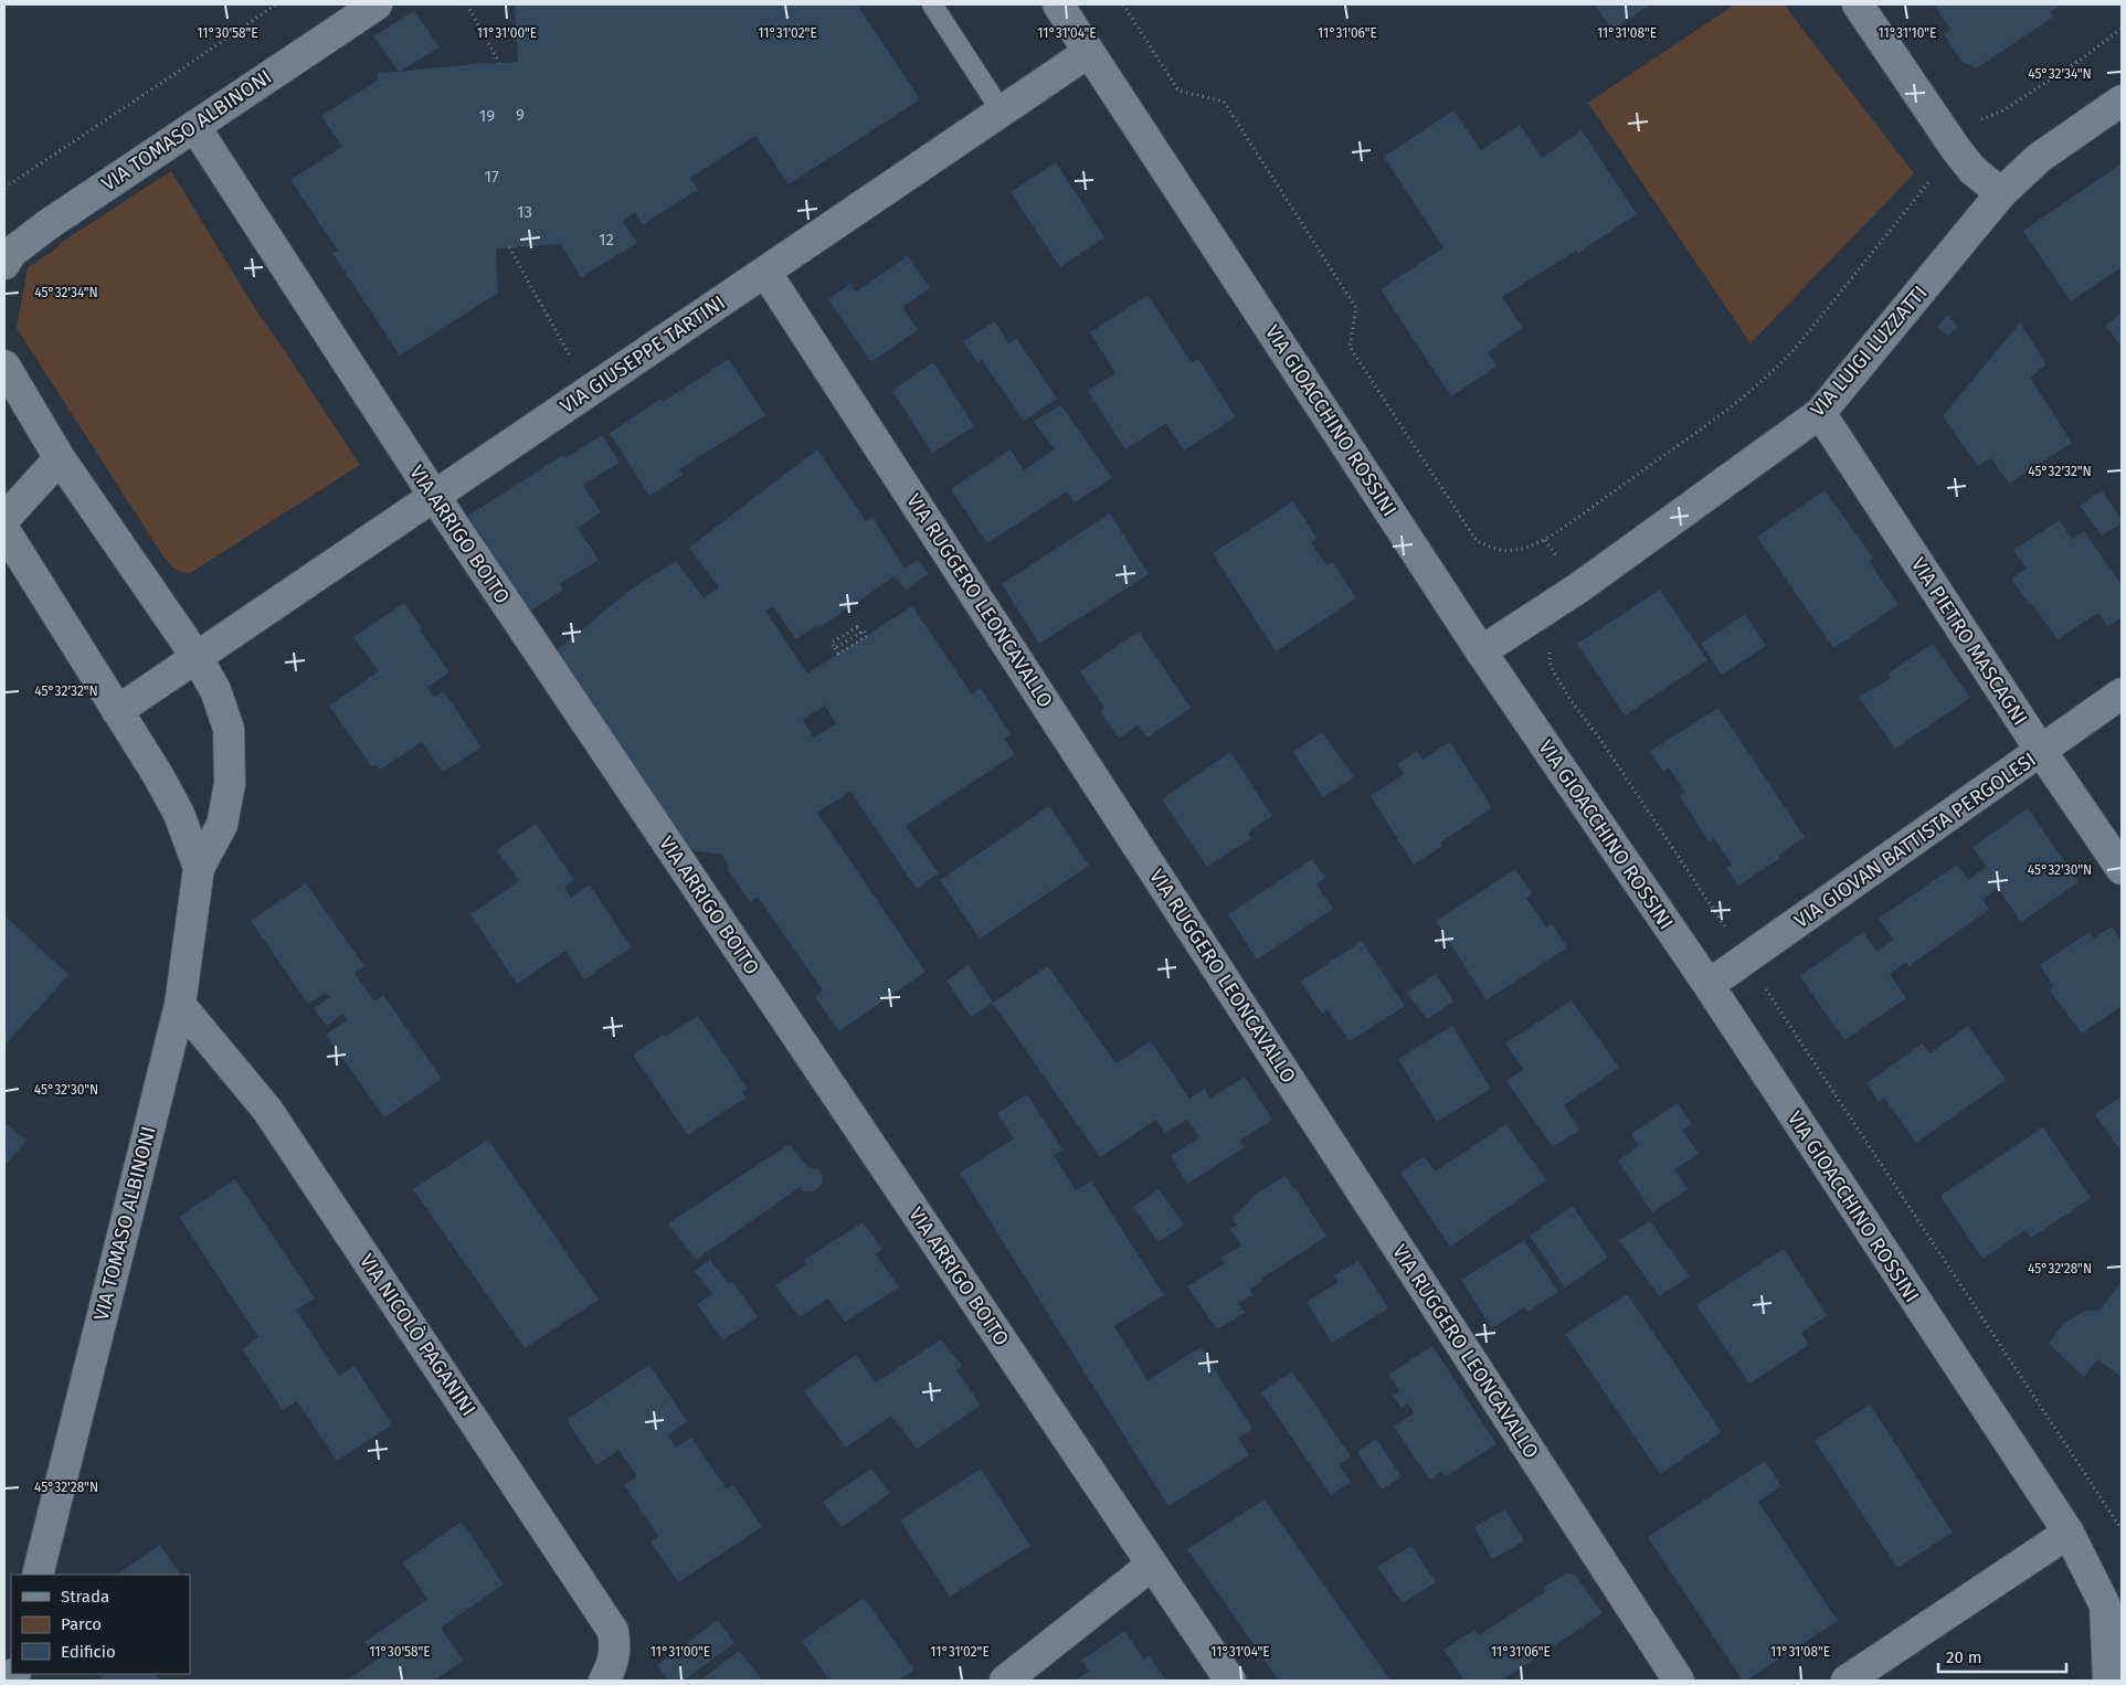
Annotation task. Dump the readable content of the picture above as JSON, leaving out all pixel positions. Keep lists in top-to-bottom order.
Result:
{
  "streets": {
    "street": [
      "VIA TOMASO ALBINONI",
      "VIA LUIGI LUZZATTI",
      "VIA GIUSEPPE TARTINI",
      "VIA GIOACCHINO ROSSINI",
      "VIA ARRIGO BOITO",
      "VIA RUGGERO LEONCAVALLO",
      "VIA PIETRO MASCAGNI",
      "VIA GIOVAN BATTISTA PERGOLESI",
      "VIA NICOLÒ PAGANINI"
    ]
  },
  "crossings": [
    ["VIA TOMASO ALBINONI", "VIA GIUSEPPE TARTINI"],
    ["VIA TOMASO ALBINONI", "VIA ARRIGO BOITO"],
    ["VIA TOMASO ALBINONI", "VIA NICOLÒ PAGANINI"],
    ["VIA LUIGI LUZZATTI", "VIA GIOACCHINO ROSSINI"],
    ["VIA LUIGI LUZZATTI", "VIA PIETRO MASCAGNI"],
    ["VIA GIUSEPPE TARTINI", "VIA GIOACCHINO ROSSINI"],
    ["VIA GIUSEPPE TARTINI", "VIA ARRIGO BOITO"],
    ["VIA GIUSEPPE TARTINI", "VIA RUGGERO LEONCAVALLO"],
    ["VIA GIOACCHINO ROSSINI", "VIA GIOVAN BATTISTA PERGOLESI"],
    ["VIA PIETRO MASCAGNI", "VIA GIOVAN BATTISTA PERGOLESI"]
  ],
  "house_numbers": [
    "9",
    "19",
    "17",
    "13",
    "12"
  ],
  "legend": ["Strada", "Parco", "Edificio"],
  "scale_bar": "20 m",
  "coordinates": [
    "11°30'58\"E",
    "11°31'00\"E",
    "11°31'02\"E",
    "11°31'04\"E",
    "11°31'06\"E",
    "11°31'08\"E",
    "11°31'10\"E",
    "45°32'34\"N",
    "45°32'32\"N",
    "45°32'30\"N",
    "45°32'28\"N"
  ]
}
